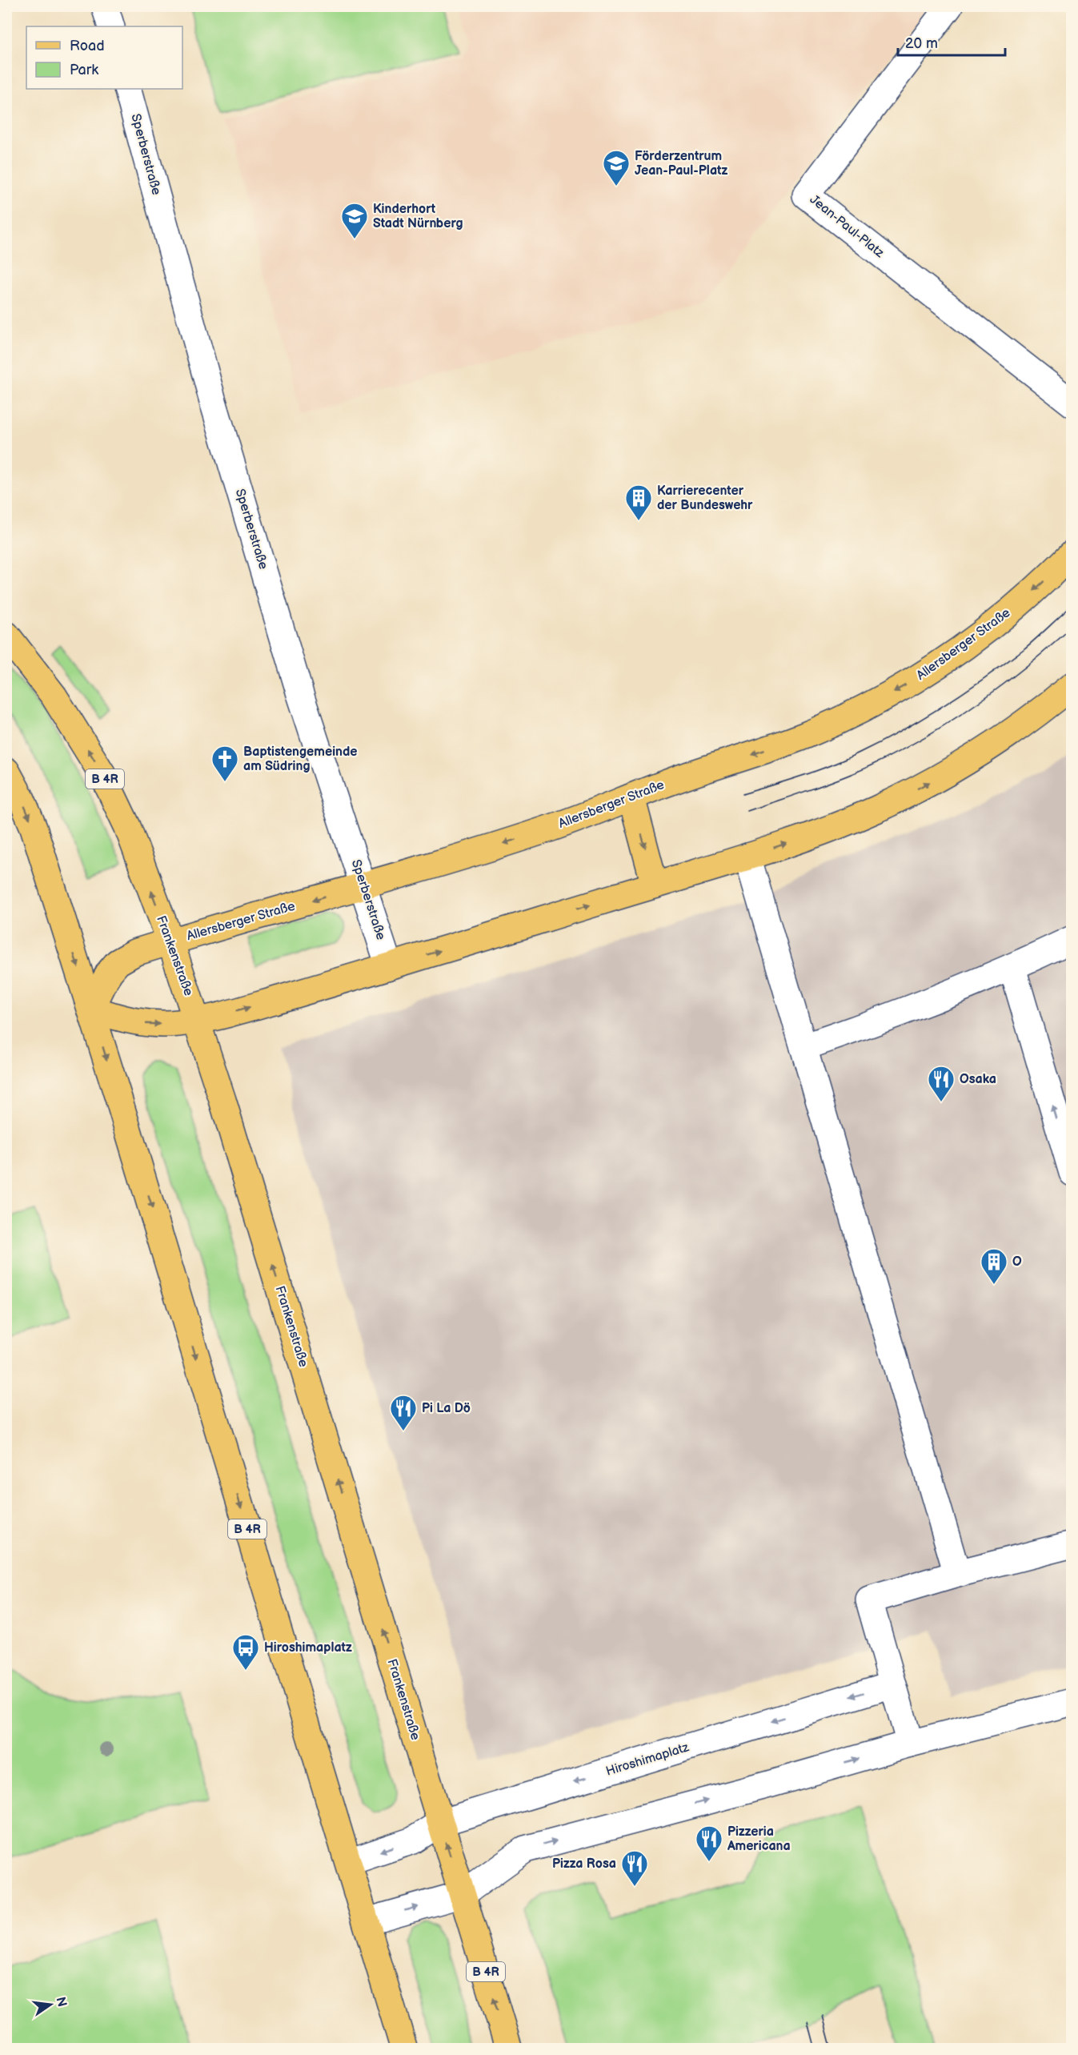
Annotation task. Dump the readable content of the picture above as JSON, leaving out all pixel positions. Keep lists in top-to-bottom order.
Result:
{
  "streets": {
    "main road": ["Allersberger Straße", "B 4R", "Frankenstraße"],
    "street": ["Sperberstraße", "Jean-Paul-Platz", "Hiroshimaplatz"]
  },
  "crossings": [
    ["Sperberstraße", "Allersberger Straße"],
    ["Allersberger Straße", "B 4R"],
    ["Allersberger Straße", "Frankenstraße"],
    ["B 4R", "Hiroshimaplatz"],
    ["Frankenstraße", "Hiroshimaplatz"]
  ],
  "places": {
    "school or university": ["Förderzentrum Jean-Paul-Platz", "Kinderhort Stadt Nürnberg"],
    "building": ["Karrierecenter der Bundeswehr", "O"],
    "church": ["Baptistengemeinde am Südring"],
    "restaurant": [
      "Osaka",
      "Pi La Dö",
      "Pizzeria Americana",
      "Pizza Rosa"
    ],
    "bus stop": ["Hiroshimaplatz"]
  },
  "legend": ["Road", "Park"],
  "scale_bar": "20 m",
  "north": "right"
}
